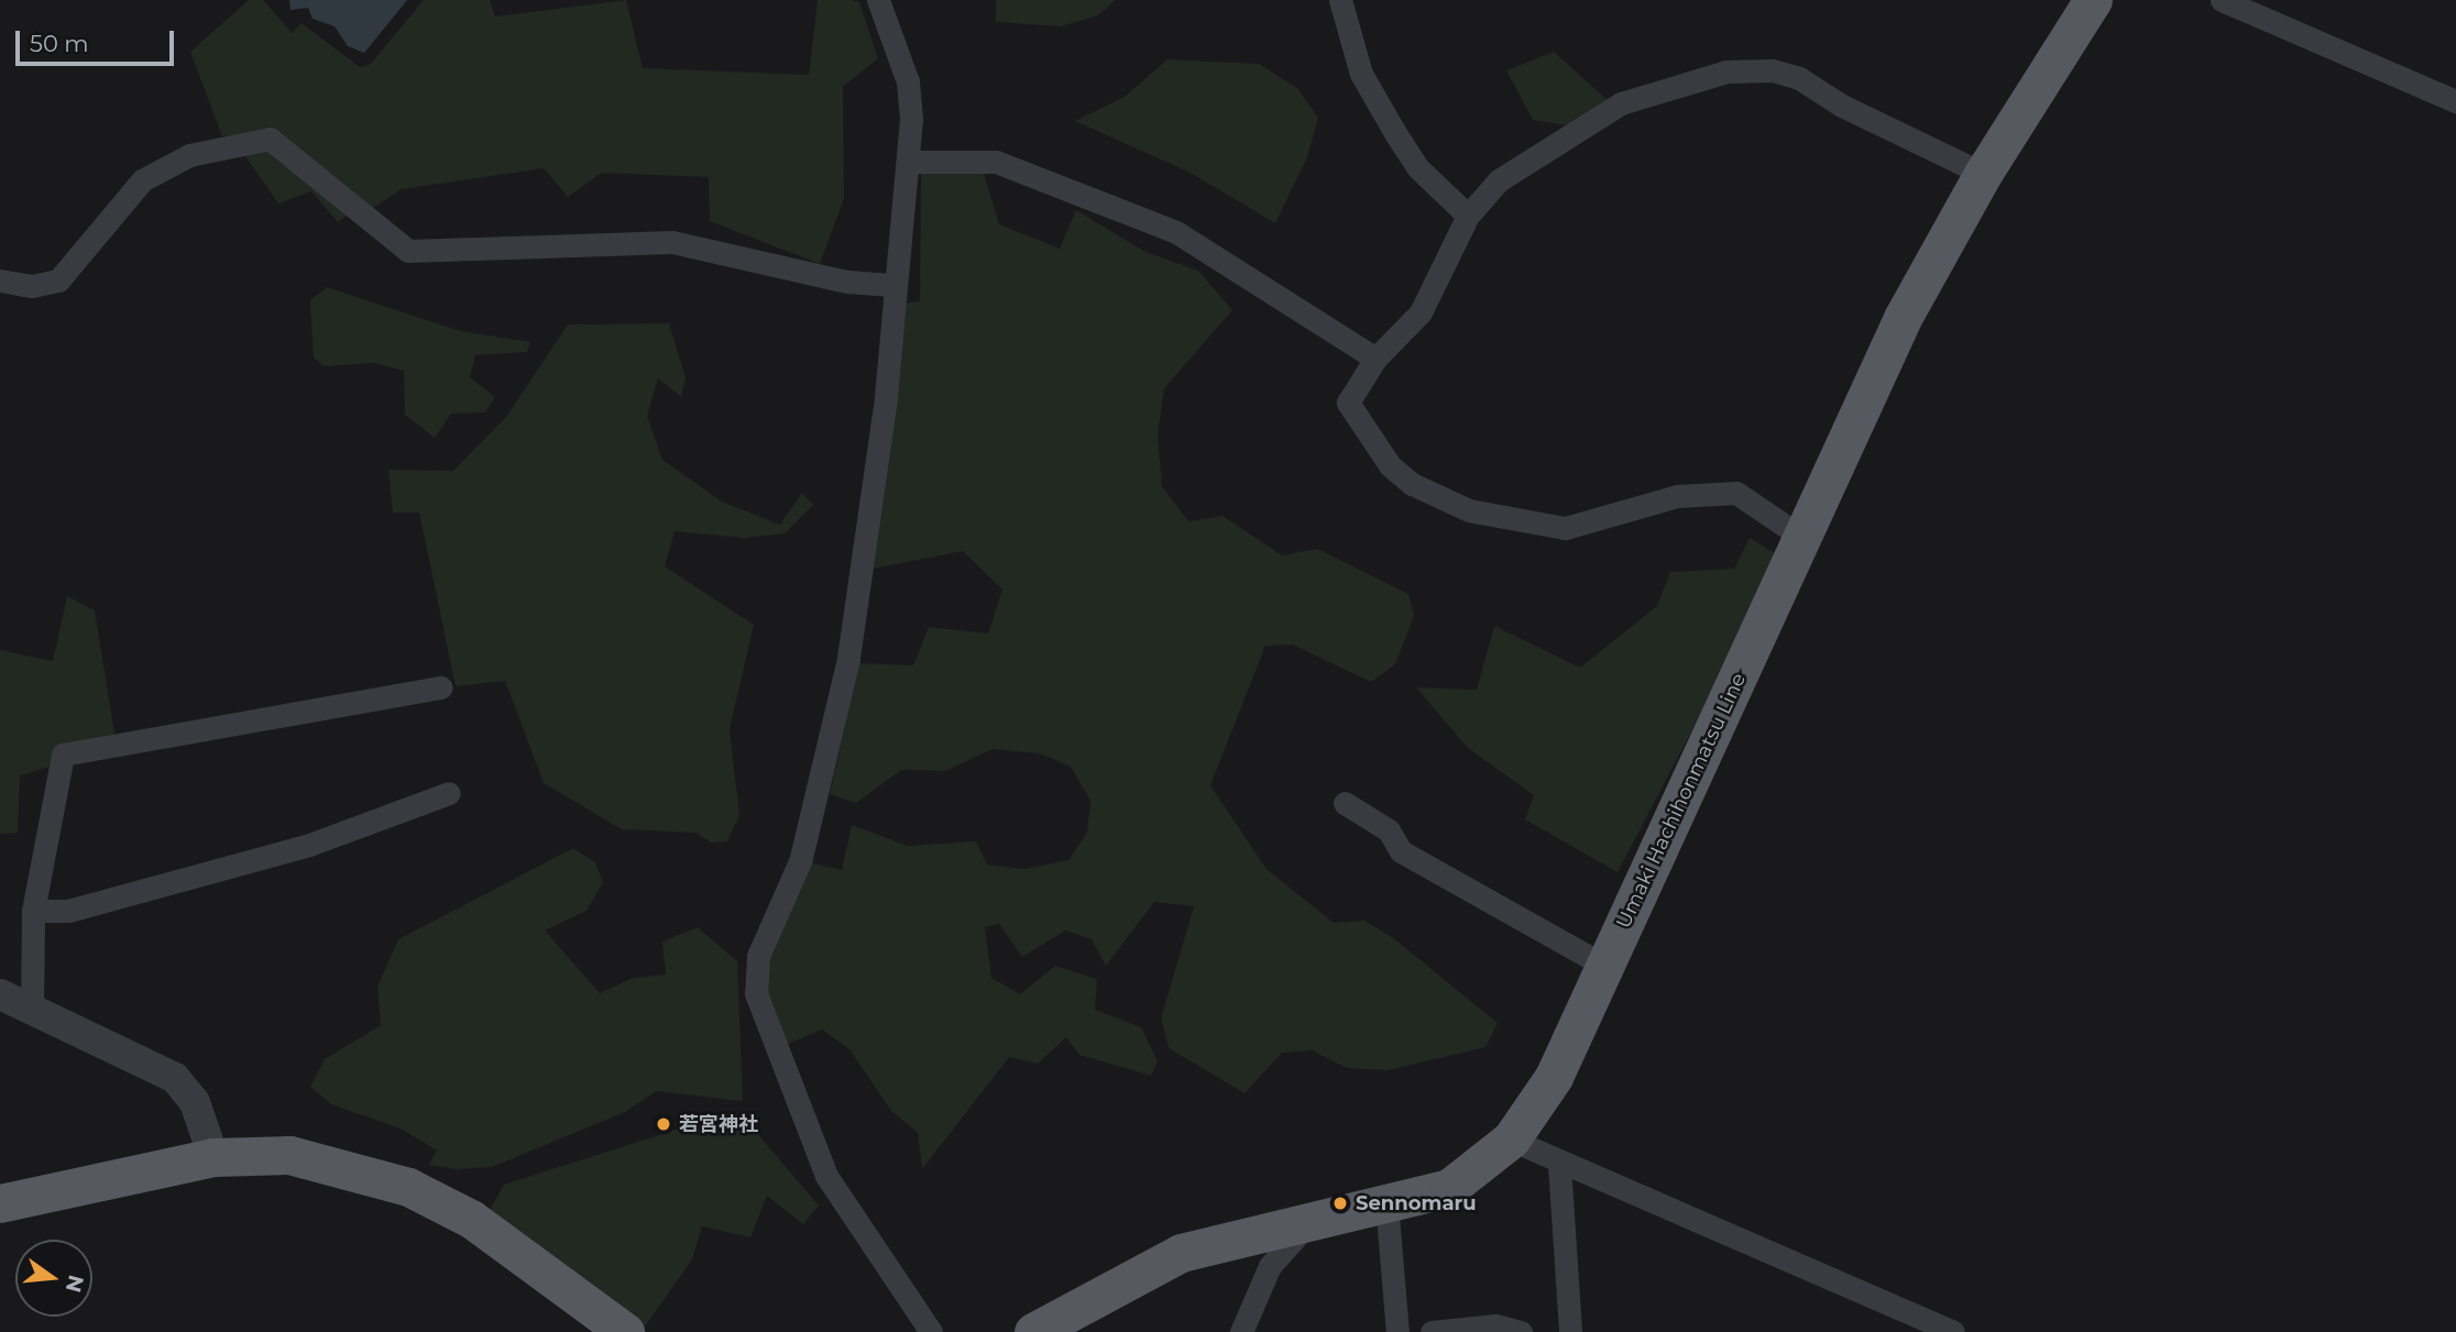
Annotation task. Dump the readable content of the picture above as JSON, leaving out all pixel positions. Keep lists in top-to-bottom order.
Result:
{
  "streets": {
    "main road": ["Umaki Hachihonmatsu Line"]
  },
  "places": ["若宮神社", "Sennomaru"],
  "scale_bar": "50 m",
  "north": "right"
}
